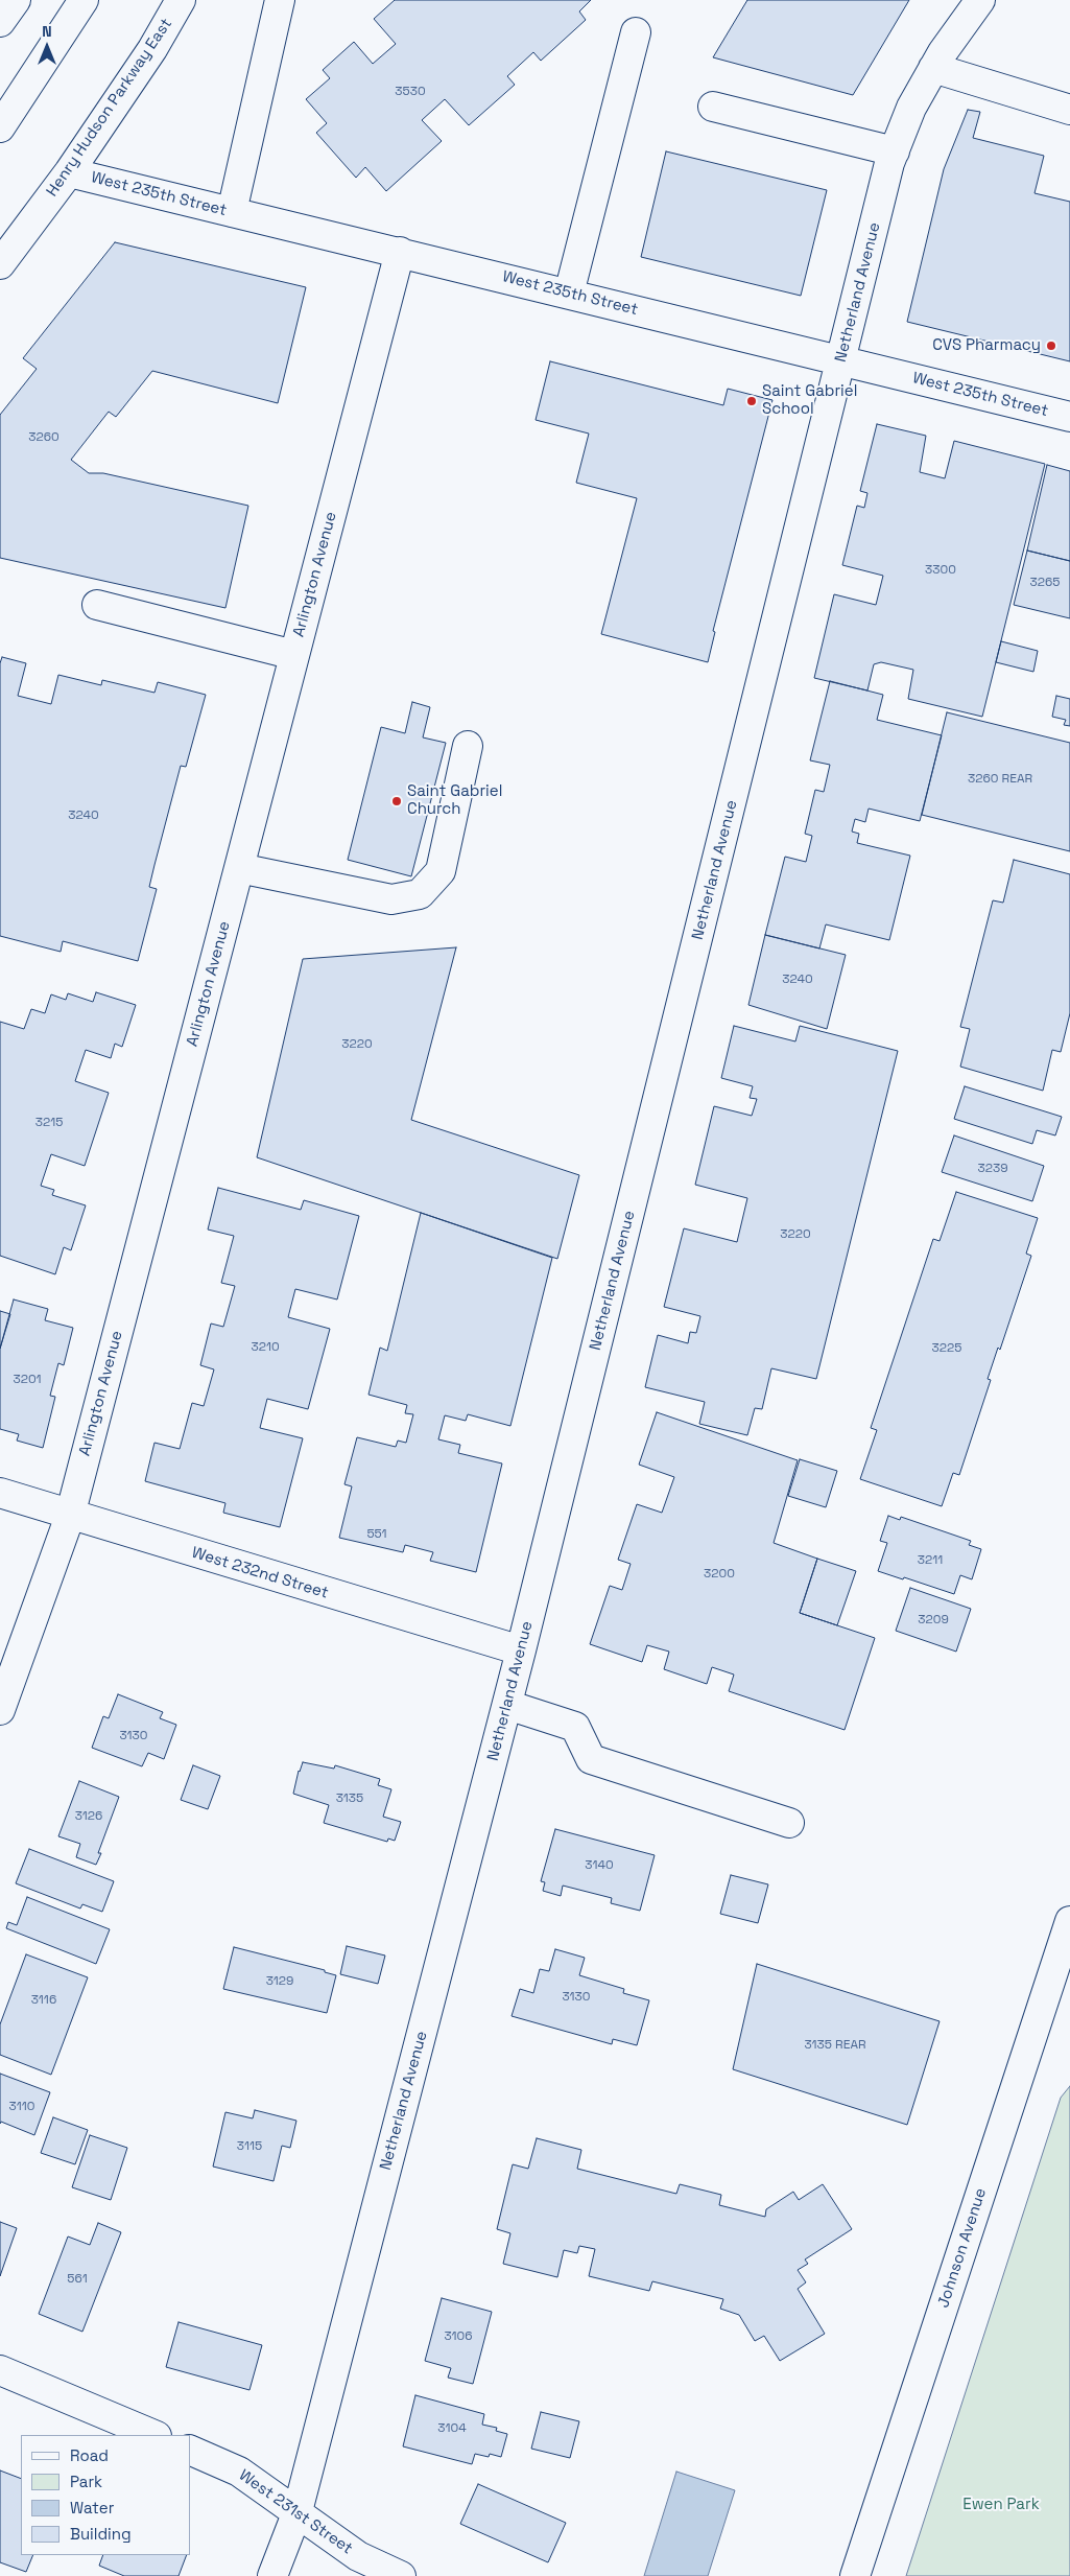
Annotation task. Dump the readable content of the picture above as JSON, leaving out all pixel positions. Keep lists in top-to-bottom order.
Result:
{
  "streets": {
    "main road": [
      "Henry Hudson Parkway East",
      "West 235th Street",
      "Netherland Avenue",
      "Arlington Avenue",
      "West 232nd Street",
      "Johnson Avenue",
      "West 231st Street"
    ]
  },
  "crossings": [
    ["Henry Hudson Parkway East", "West 235th Street"],
    ["West 235th Street", "Netherland Avenue"],
    ["West 235th Street", "Arlington Avenue"],
    ["Netherland Avenue", "West 232nd Street"],
    ["Netherland Avenue", "West 231st Street"],
    ["Arlington Avenue", "West 232nd Street"]
  ],
  "parks": ["Ewen Park"],
  "places": ["CVS Pharmacy", "Saint Gabriel School", "Saint Gabriel Church"],
  "house_numbers": [
    "3530",
    "3260",
    "3300",
    "3265",
    "3260 REAR",
    "3240",
    "3240",
    "3220",
    "3215",
    "3239",
    "3220",
    "3210",
    "3225",
    "3201",
    "551",
    "3211",
    "3200",
    "3209",
    "3130",
    "3135",
    "3126",
    "3140",
    "3129",
    "3130",
    "3116",
    "3135 REAR",
    "3110",
    "3115",
    "561",
    "3106",
    "3104"
  ],
  "legend": [
    "Road",
    "Park",
    "Water",
    "Building"
  ],
  "north": "top"
}
